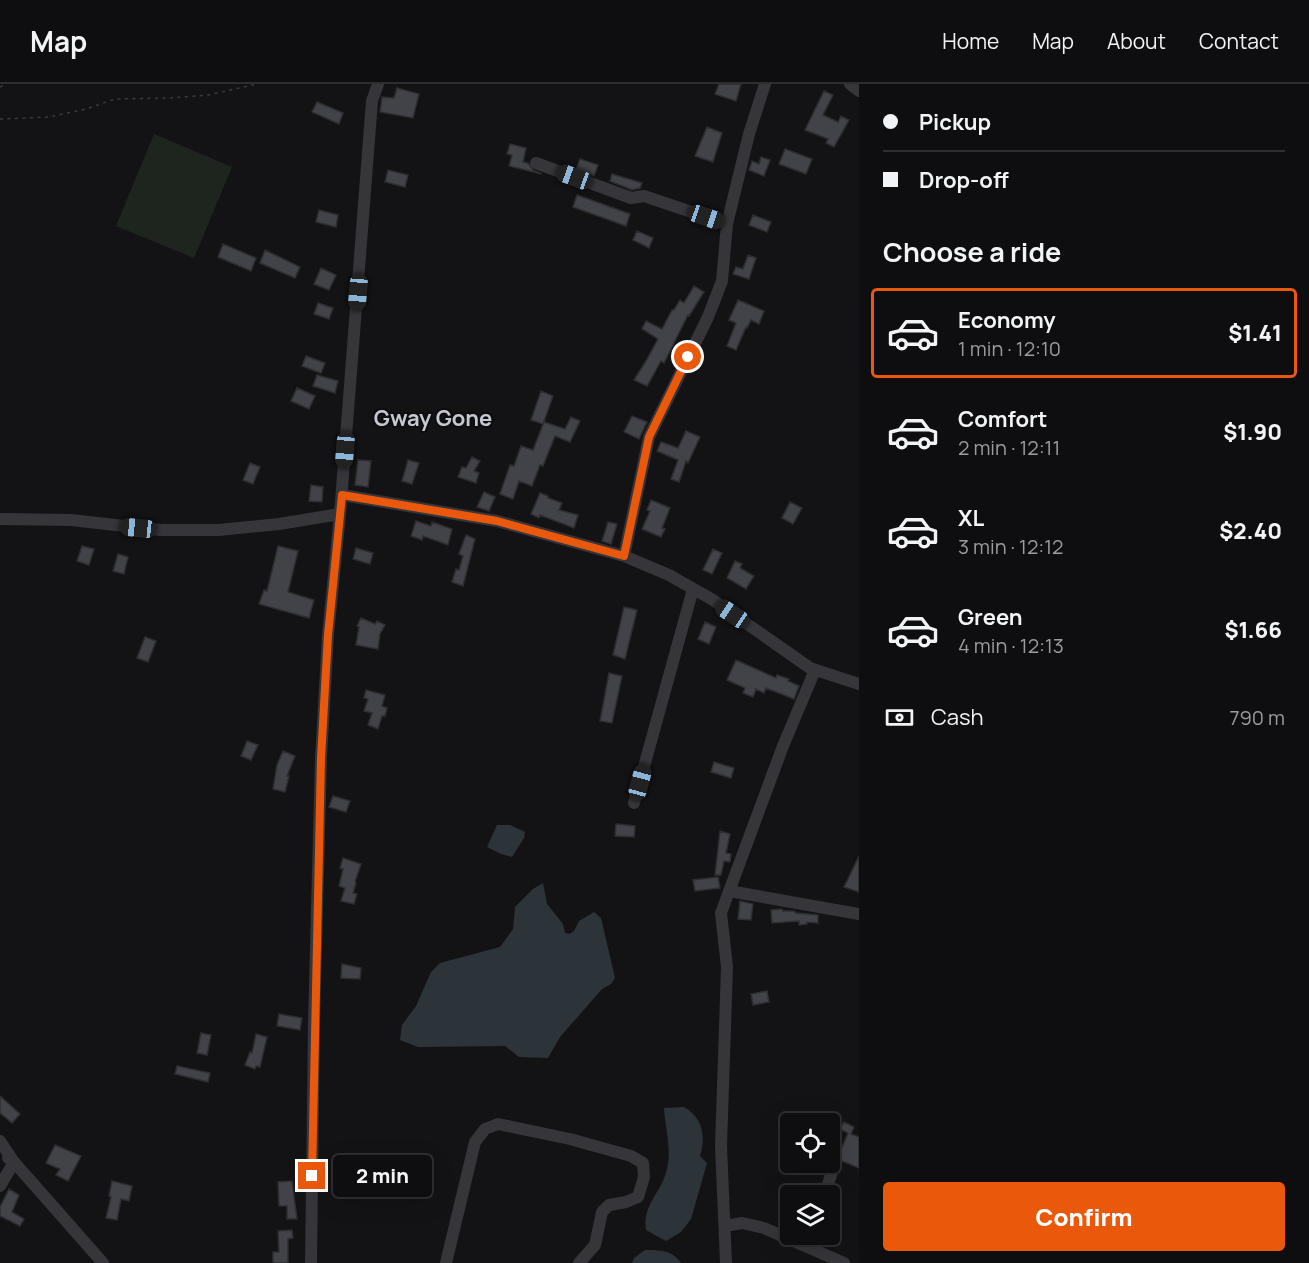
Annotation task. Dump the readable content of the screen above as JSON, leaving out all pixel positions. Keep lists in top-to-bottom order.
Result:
{
  "districts": ["Gway Gone"],
  "page": {
    "header": "Map",
    "nav": [
      "Home",
      "Map",
      "About",
      "Contact"
    ],
    "banner": ["Pickup", "Drop-off"],
    "heading": "Choose a ride",
    "list": [
      {
        "name": "Economy",
        "note": "1 min · 12:10",
        "value": "$1.41"
      },
      {
        "name": "Comfort",
        "note": "2 min · 12:11",
        "value": "$1.90"
      },
      {
        "name": "XL",
        "note": "3 min · 12:12",
        "value": "$2.40"
      },
      {
        "name": "Green",
        "note": "4 min · 12:13",
        "value": "$1.66"
      }
    ],
    "pay": ["Cash", "790 m"],
    "bubble": "2 min",
    "buttons": "Confirm"
  }
}
